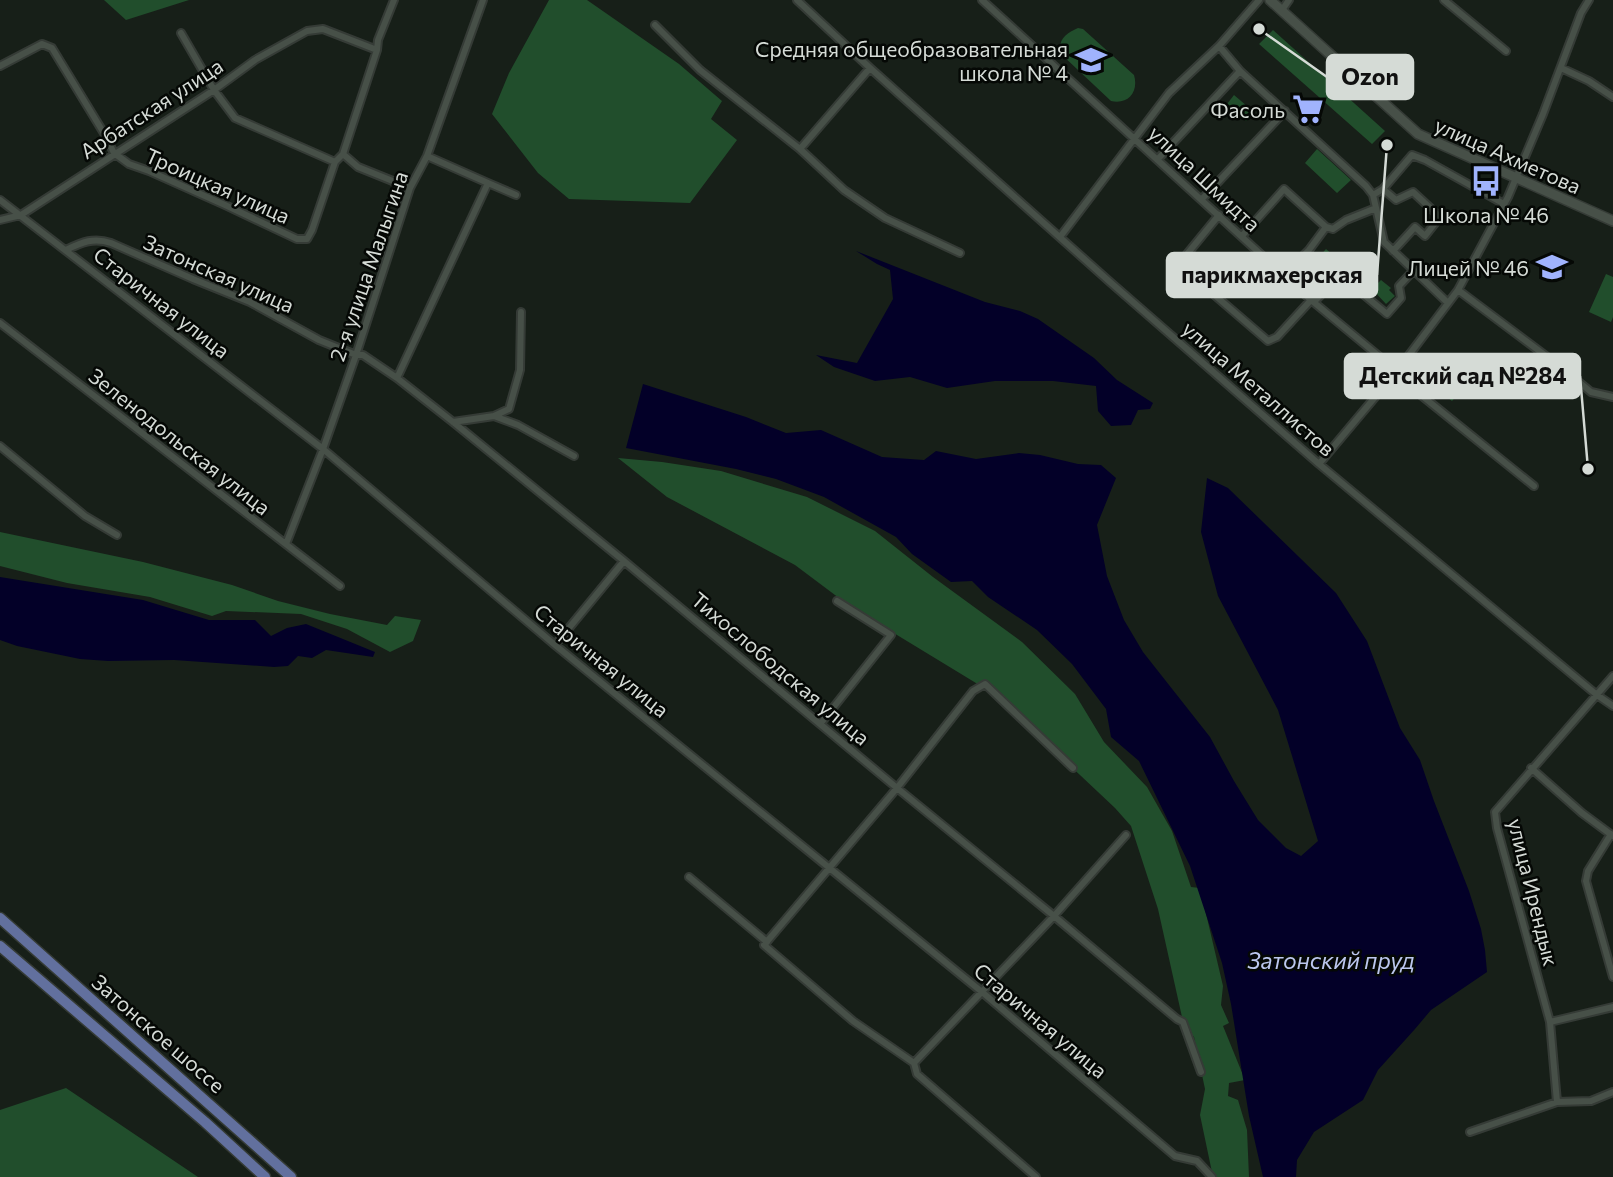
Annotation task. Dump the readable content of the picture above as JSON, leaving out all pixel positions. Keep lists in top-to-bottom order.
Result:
{
  "streets": {
    "main road": ["улица Ахметова", "Затонское шоссе"],
    "street": [
      "Арбатская улица",
      "улица Шмидта",
      "Троицкая улица",
      "2-я улица Малыгина",
      "Затонская улица",
      "Старичная улица",
      "улица Металлистов",
      "Зеленодольская улица",
      "Тихослободская улица",
      "улица Ирендык"
    ]
  },
  "crossings": [
    ["Арбатская улица", "Троицкая улица"],
    ["Арбатская улица", "Старичная улица"],
    ["2-я улица Малыгина", "Затонская улица"],
    ["2-я улица Малыгина", "Старичная улица"],
    ["2-я улица Малыгина", "Зеленодольская улица"],
    ["2-я улица Малыгина", "Тихослободская улица"],
    ["Затонская улица", "Старичная улица"],
    ["Затонская улица", "Тихослободская улица"],
    ["улица Металлистов", "улица Ирендык"]
  ],
  "water": ["Затонский пруд"],
  "places": {
    "other": ["Ozon", "парикмахерская", "Детский сад №284"],
    "school or university": ["Средняя общеобразовательная школа № 4", "Лицей № 46"],
    "supermarket": ["Фасоль"],
    "bus stop": ["Школа № 46"]
  }
}
